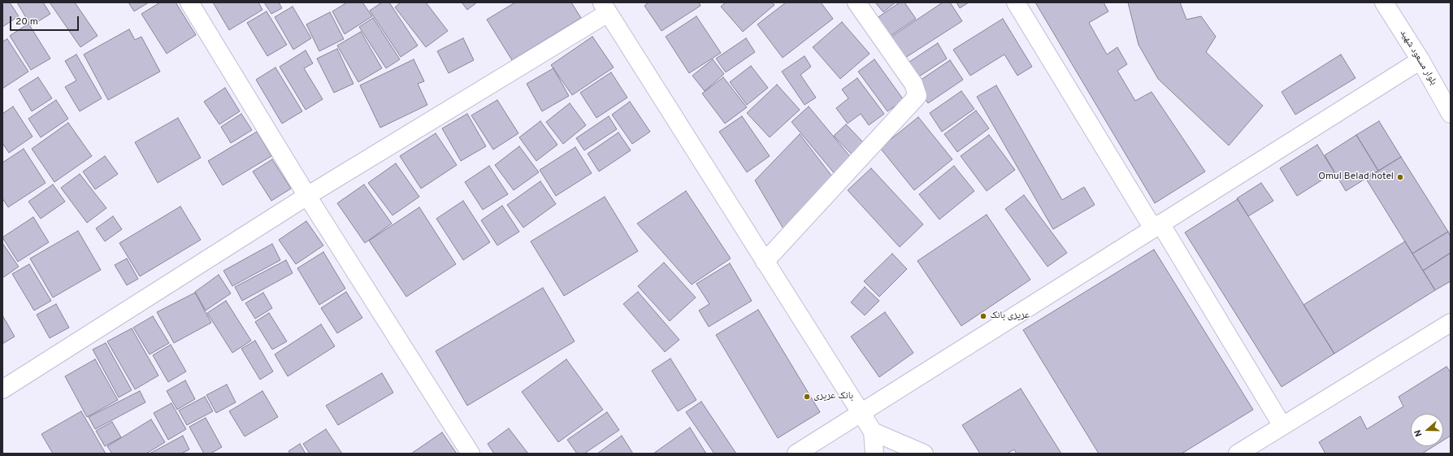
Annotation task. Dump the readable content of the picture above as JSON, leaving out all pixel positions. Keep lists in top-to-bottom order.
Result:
{
  "streets": {
    "street": ["بلوار مسعود شهید"]
  },
  "places": ["Omul Belad hotel", "عزیزی بانک", "بانک عزیزی"],
  "scale_bar": "20 m",
  "north": "left"
}
